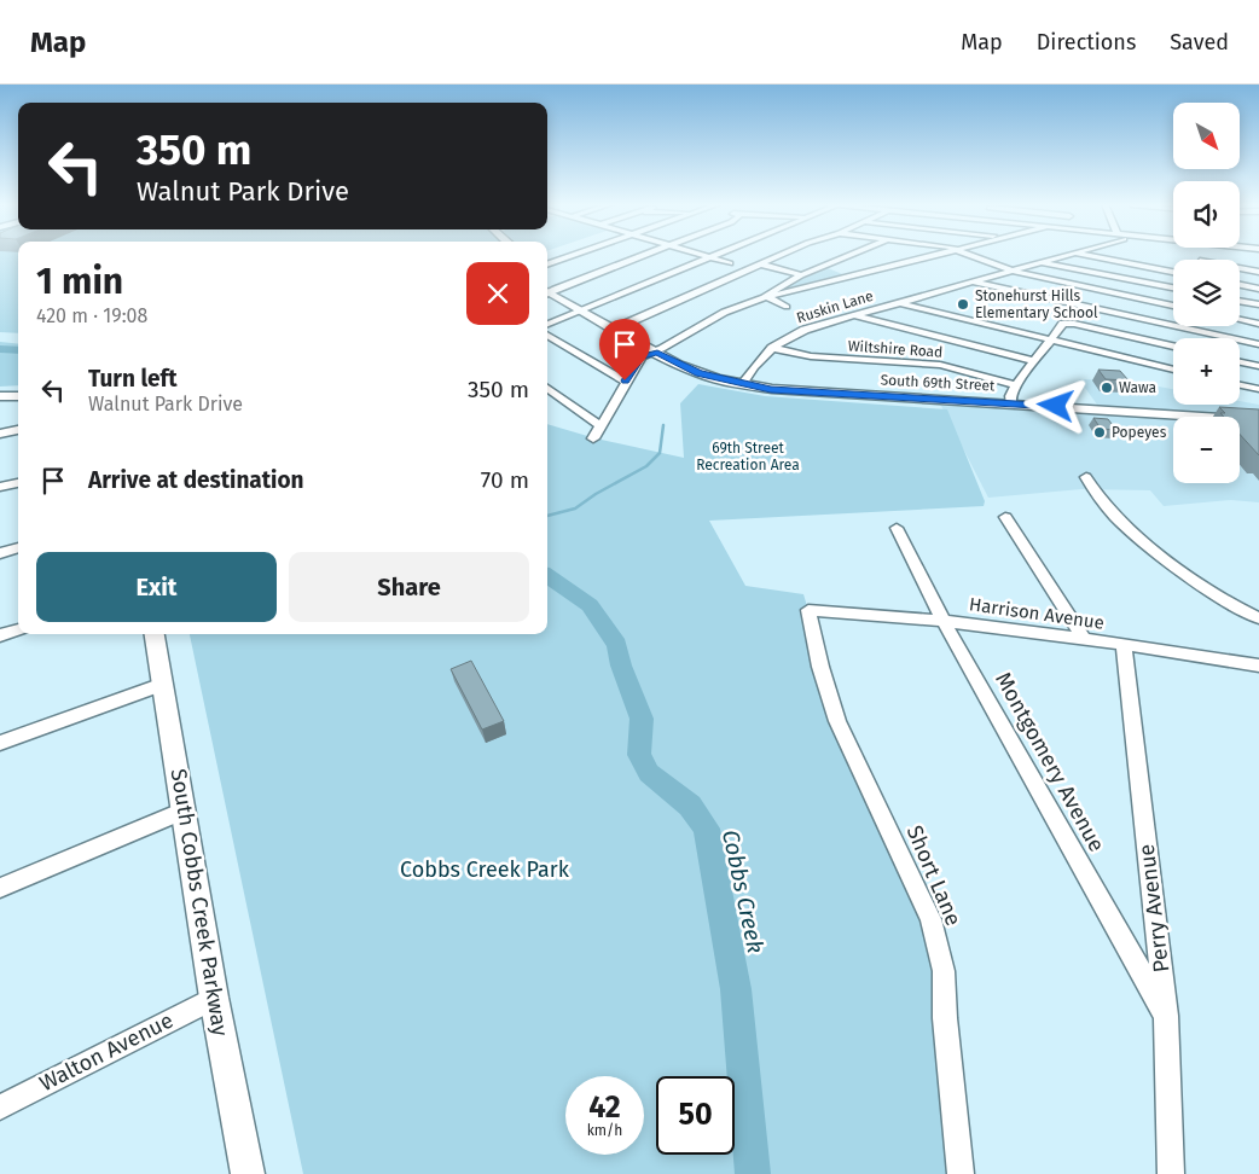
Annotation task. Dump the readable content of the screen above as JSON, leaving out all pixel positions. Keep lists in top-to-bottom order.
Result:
{
  "streets": {
    "main road": ["South 69th Street", "South Cobbs Creek Parkway"],
    "street": [
      "Ruskin Lane",
      "Wiltshire Road",
      "Harrison Avenue",
      "Montgomery Avenue",
      "Short Lane",
      "Perry Avenue",
      "Walton Avenue"
    ]
  },
  "crossings": [
    ["Ruskin Lane", "Wiltshire Road"],
    ["Ruskin Lane", "South 69th Street"],
    ["Harrison Avenue", "Montgomery Avenue"],
    ["Harrison Avenue", "Short Lane"],
    ["Harrison Avenue", "Perry Avenue"],
    ["Montgomery Avenue", "Perry Avenue"],
    ["South Cobbs Creek Parkway", "Walton Avenue"]
  ],
  "water": ["Cobbs Creek"],
  "parks": ["69th Street Recreation Area", "Cobbs Creek Park"],
  "places": ["Stonehurst Hills Elementary School", "Wawa", "Popeyes"],
  "north": "bottom right",
  "page": {
    "header": "Map",
    "nav": ["Map", "Directions", "Saved"],
    "map_buttons": ["+", "−"],
    "turn": ["350 m", "Walnut Park Drive"],
    "heading": ["1 min", "420 m · 19:08"],
    "list": [
      {
        "name": "Turn left",
        "note": "Walnut Park Drive",
        "value": "350 m"
      },
      {
        "name": "Arrive at destination",
        "value": "70 m"
      }
    ],
    "buttons": ["Exit", "Share"],
    "speed": "42 km/h",
    "limit": "50"
  }
}
